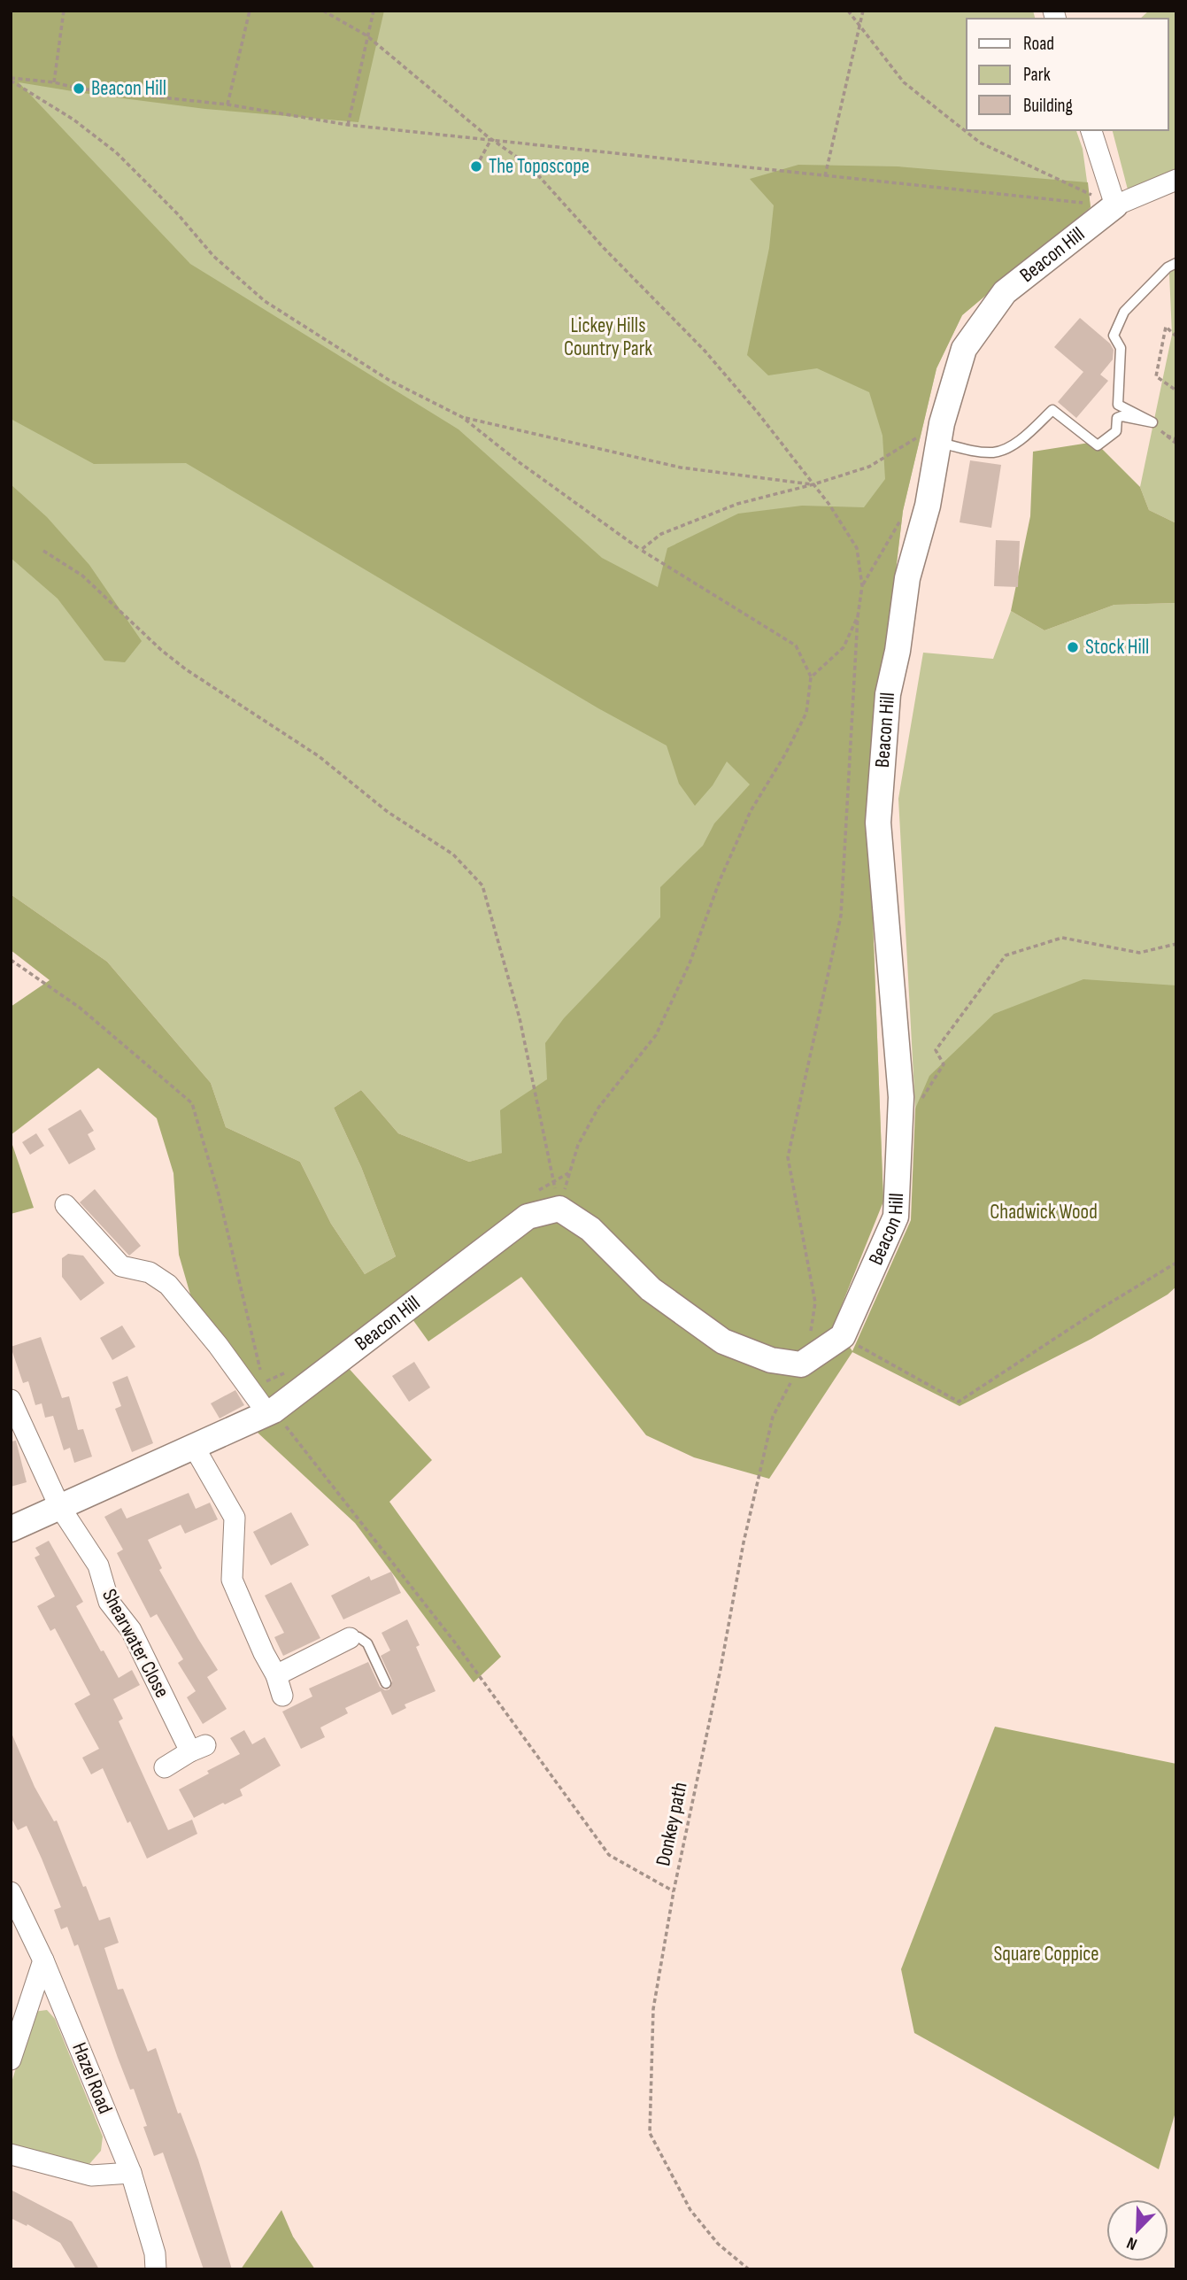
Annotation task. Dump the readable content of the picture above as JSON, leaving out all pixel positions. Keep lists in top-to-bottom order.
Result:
{
  "streets": {
    "street": ["Beacon Hill", "Shearwater Close", "Hazel Road"],
    "path": ["Donkey path"]
  },
  "crossings": [
    ["Beacon Hill", "Shearwater Close"],
    ["Beacon Hill", "Donkey path"]
  ],
  "parks": ["Lickey Hills Country Park", "Chadwick Wood", "Square Coppice"],
  "places": ["Beacon Hill", "The Toposcope", "Stock Hill"],
  "legend": ["Road", "Park", "Building"],
  "north": "bottom left"
}
